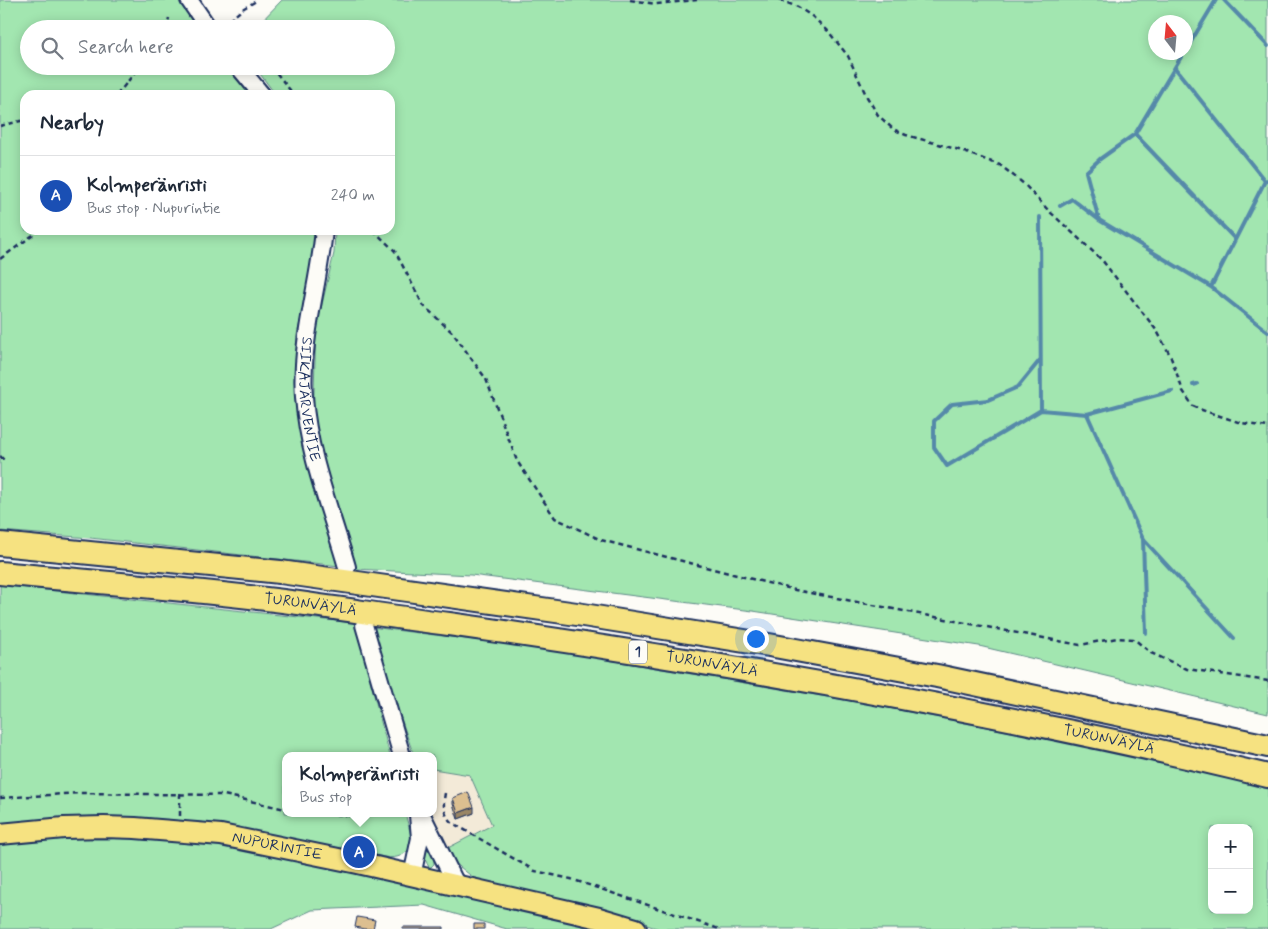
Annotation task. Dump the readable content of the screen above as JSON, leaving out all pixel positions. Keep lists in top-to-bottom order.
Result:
{
  "streets": {
    "highway": ["TURUNVÄYLÄ", "1"],
    "main road": ["NUPURINTIE"],
    "street": ["SIIKAJÄRVENTIE"]
  },
  "north": "top",
  "page": {
    "search": "Search here",
    "heading": "Nearby",
    "list": [
      {
        "mark": "A",
        "name": "Kolmperänristi",
        "note": "Bus stop · Nupurintie",
        "value": "240 m"
      }
    ],
    "popup": ["Kolmperänristi", "Bus stop"],
    "map_buttons": ["+", "−"],
    "pins": "A"
  }
}
